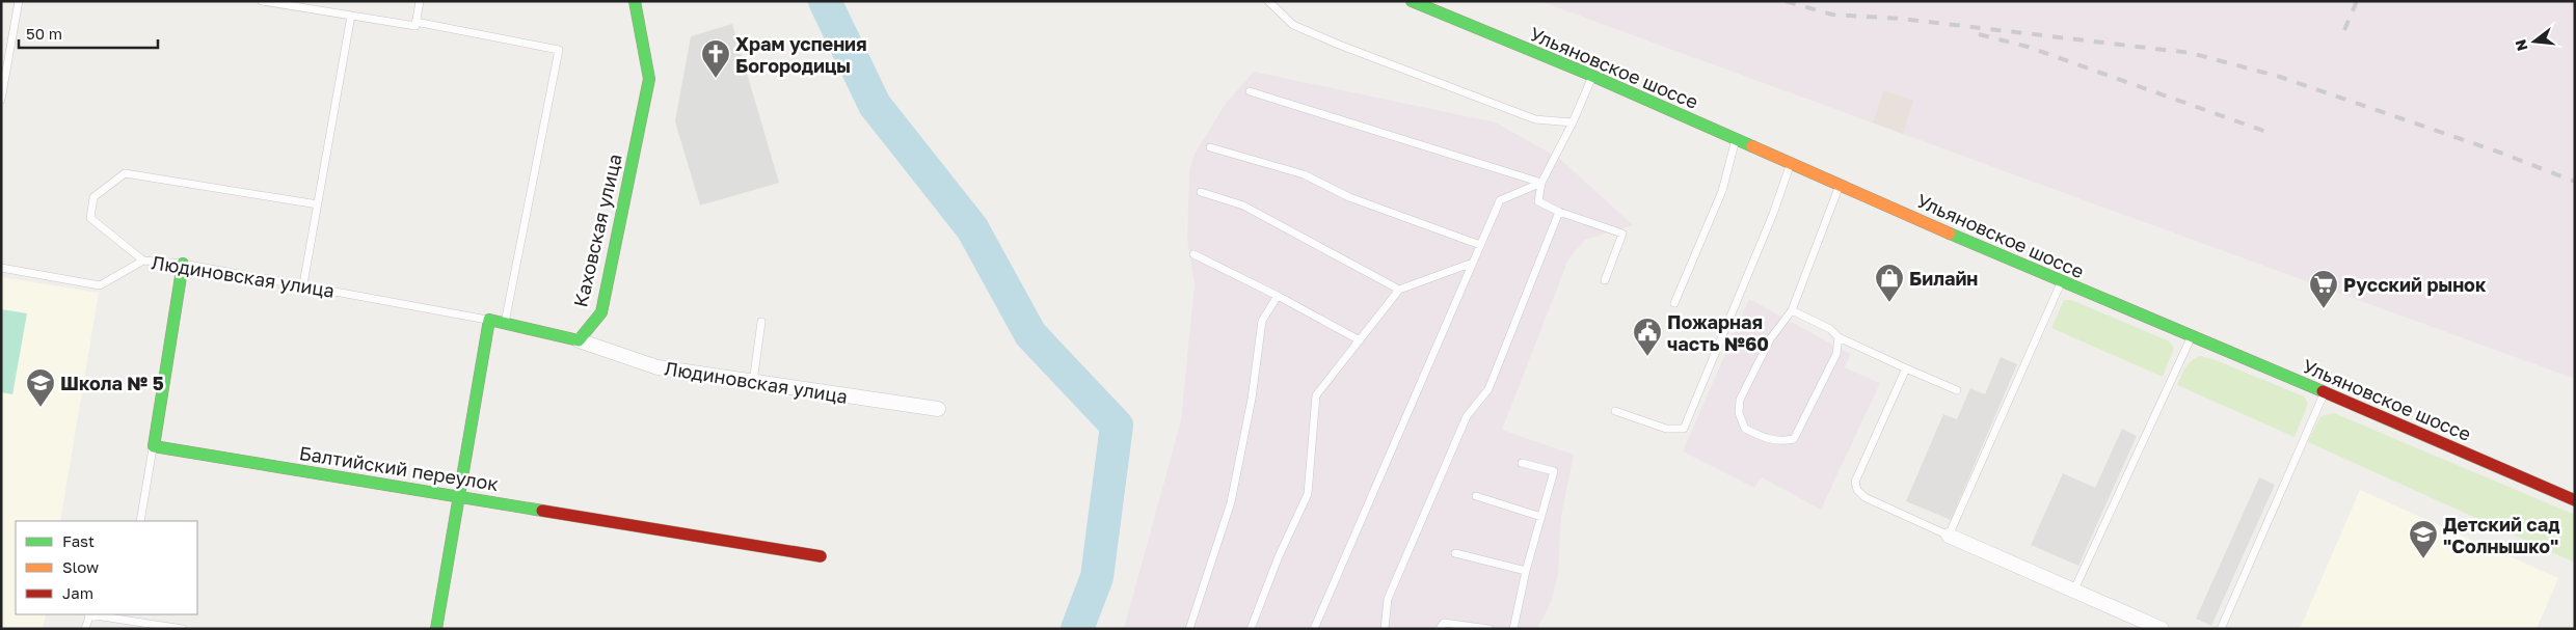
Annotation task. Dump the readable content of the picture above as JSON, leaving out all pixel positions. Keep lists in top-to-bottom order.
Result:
{
  "streets": {
    "street": [
      "Ульяновское шоссе",
      "Каховская улица",
      "Людиновская улица",
      "Балтийский переулок"
    ]
  },
  "crossings": [
    ["Каховская улица", "Людиновская улица"]
  ],
  "places": {
    "church": ["Храм успения Богородицы"],
    "shop": ["Билайн"],
    "supermarket": ["Русский рынок"],
    "public building": ["Пожарная часть №60"],
    "school or university": ["Школа № 5", "Детский сад \"Солнышко\""]
  },
  "legend": ["Fast", "Slow", "Jam"],
  "scale_bar": "50 m",
  "north": "left"
}
